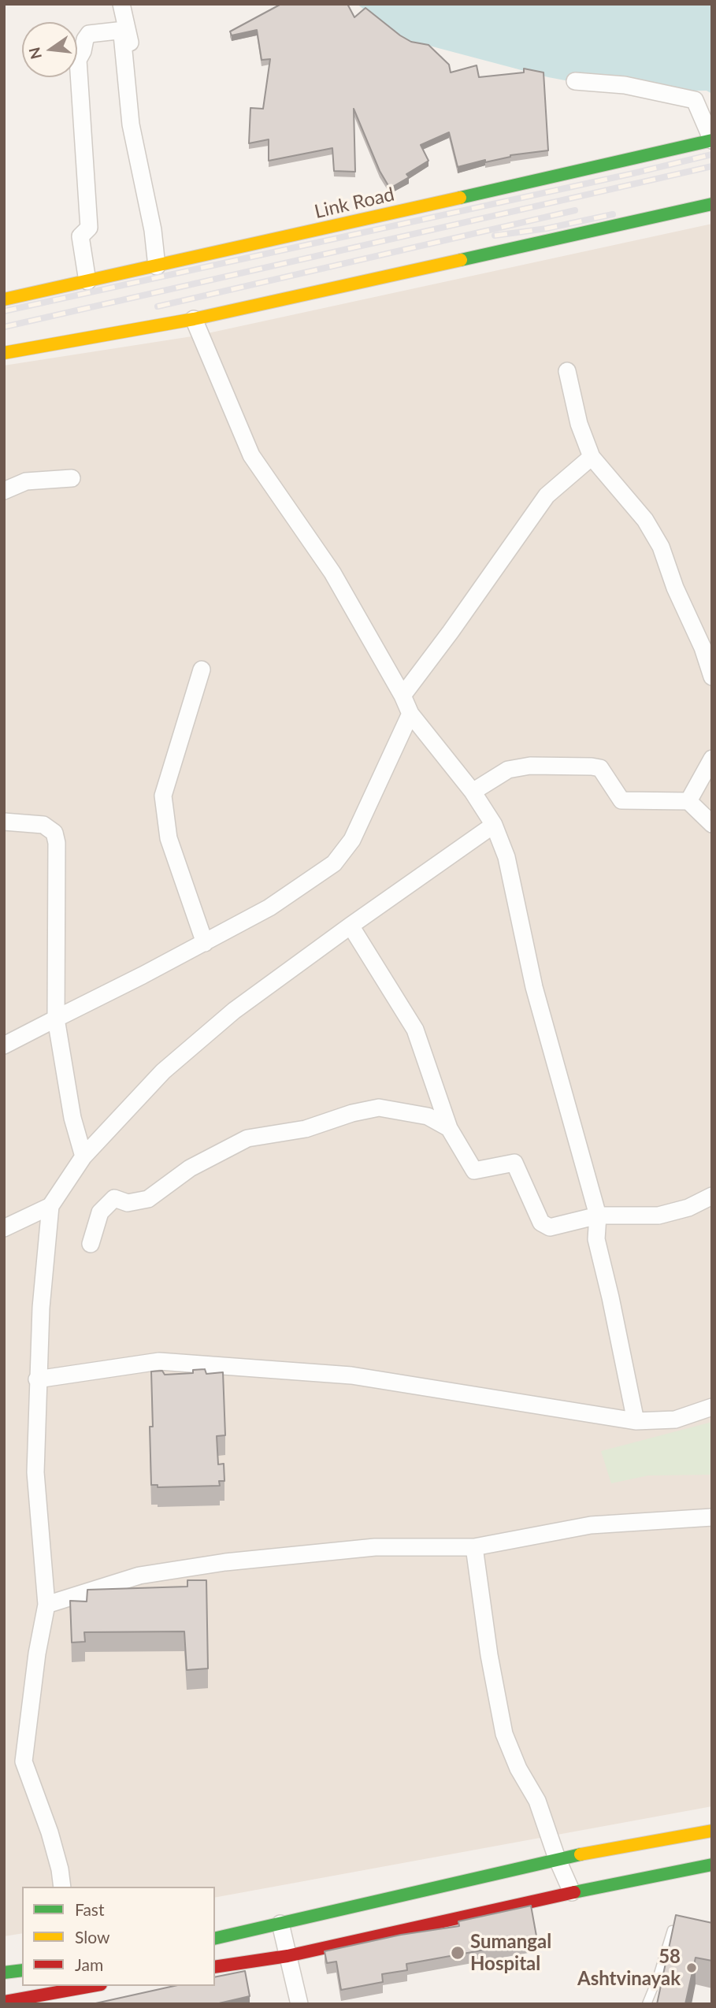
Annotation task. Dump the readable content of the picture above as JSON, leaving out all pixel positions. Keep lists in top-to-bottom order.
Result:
{
  "streets": {
    "main road": ["Link Road"]
  },
  "places": ["Sumangal Hospital", "58 Ashtvinayak"],
  "legend": ["Fast", "Slow", "Jam"],
  "north": "left"
}
